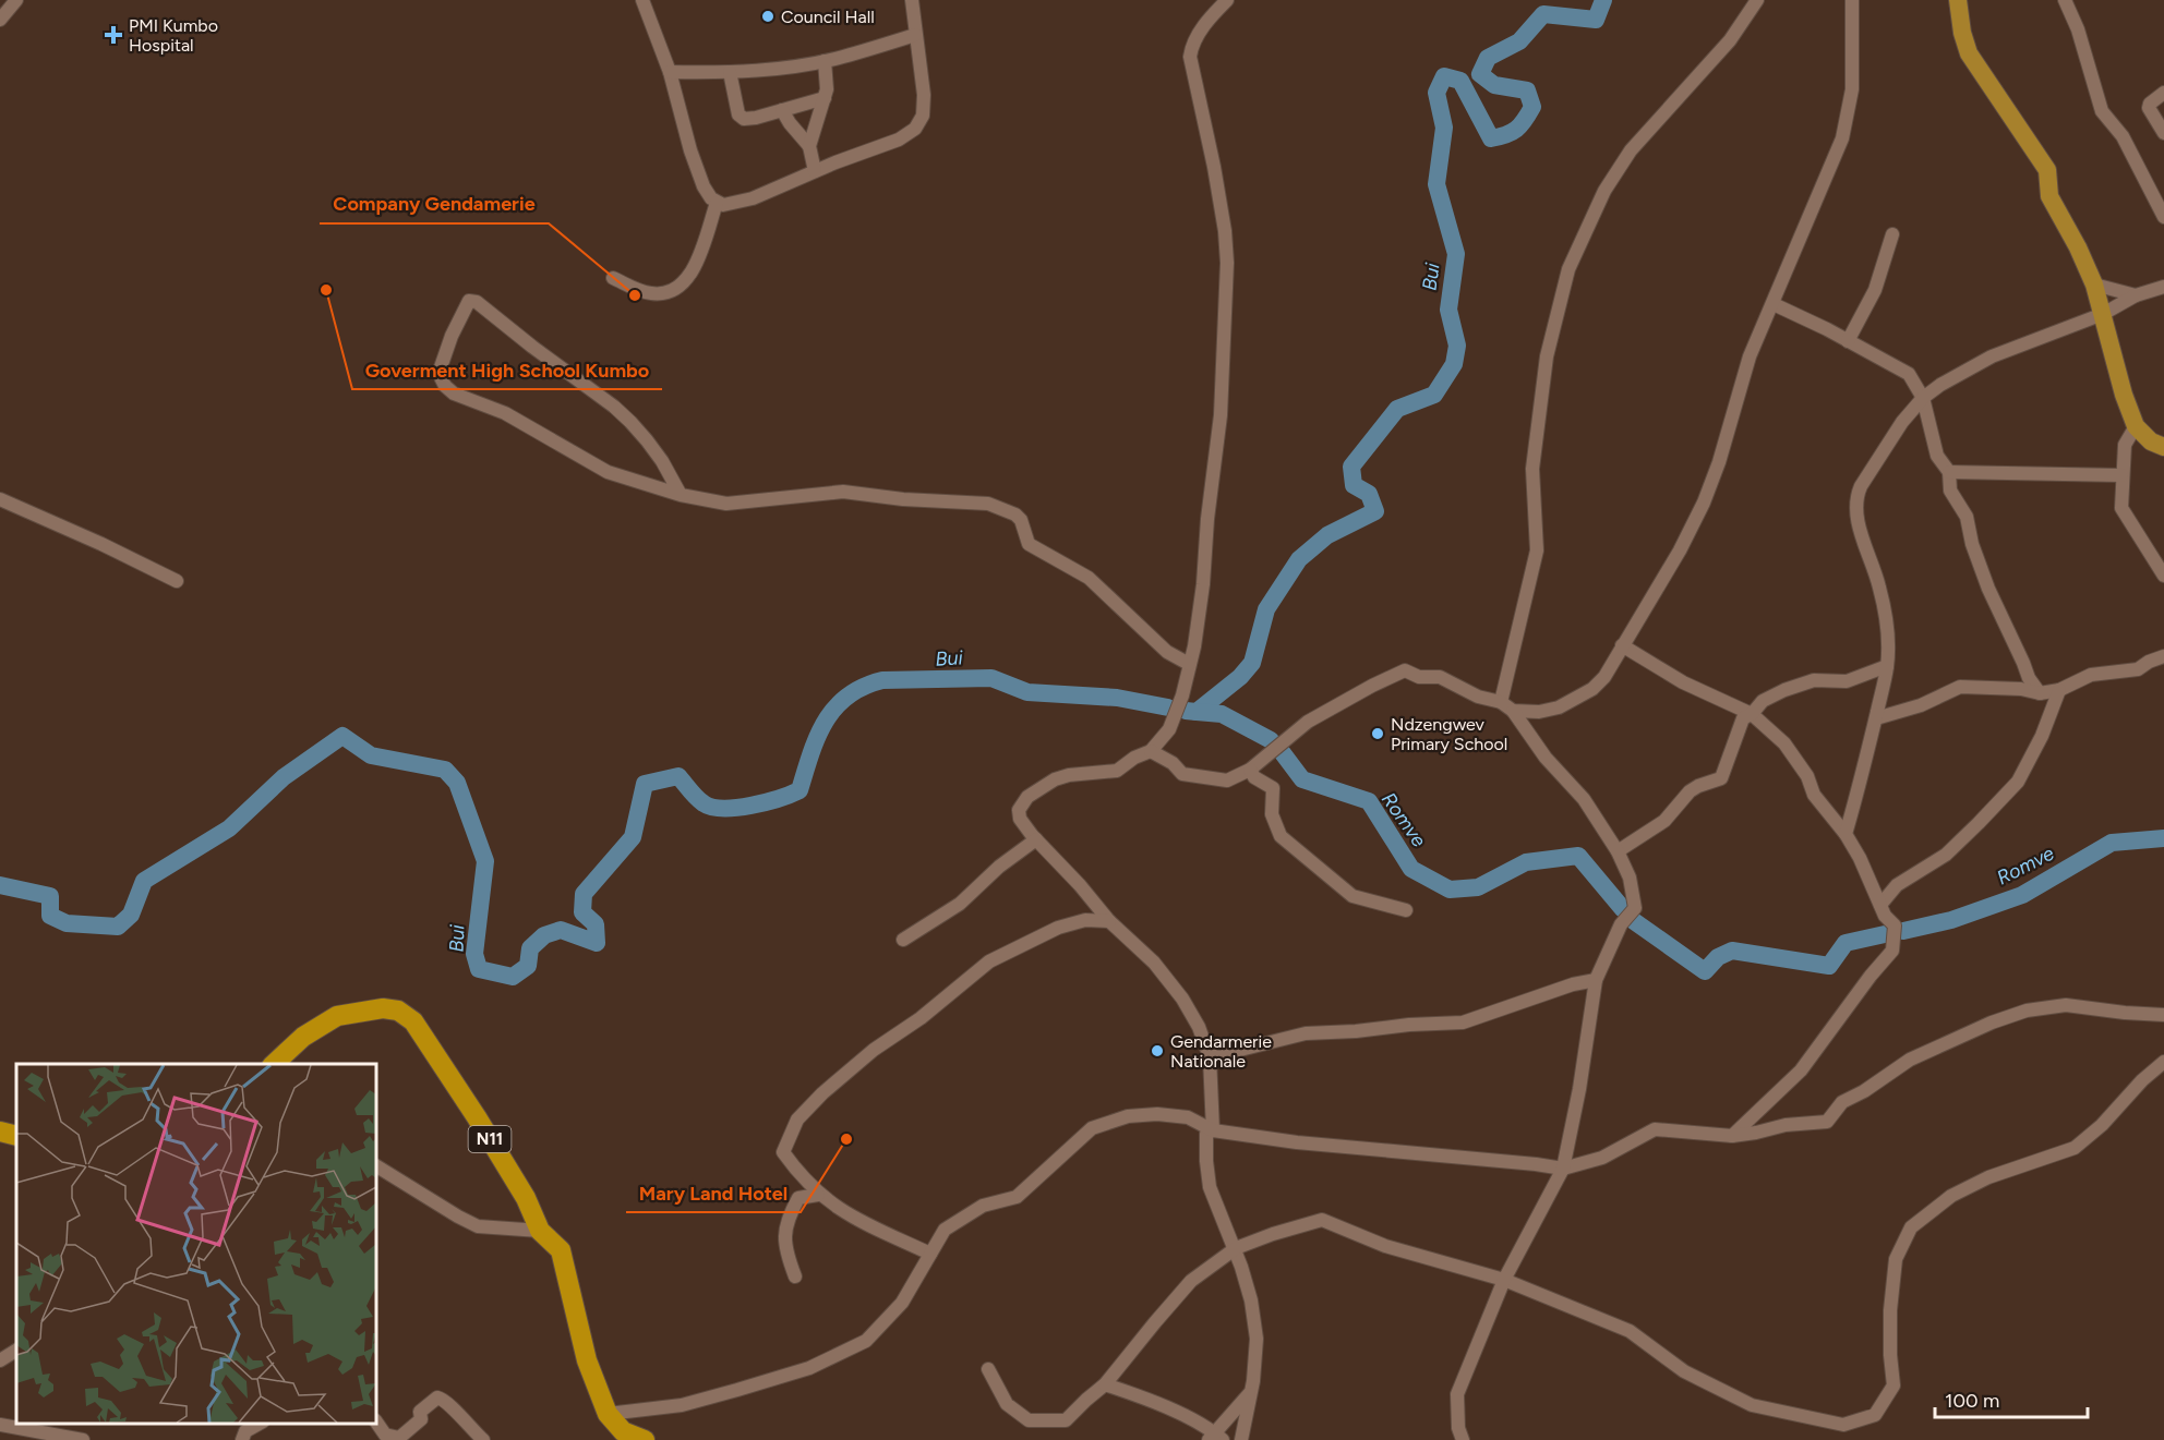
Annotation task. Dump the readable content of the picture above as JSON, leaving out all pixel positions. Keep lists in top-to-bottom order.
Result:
{
  "streets": {
    "highway": ["N11"]
  },
  "water": ["Bui", "Romve"],
  "places": {
    "other": [
      "Council Hall",
      "Goverment High School Kumbo",
      "Company Gendamerie",
      "Ndzengwev Primary School",
      "Gendarmerie Nationale",
      "Mary Land Hotel"
    ],
    "health": ["PMI Kumbo Hospital"]
  },
  "scale_bar": "100 m"
}
